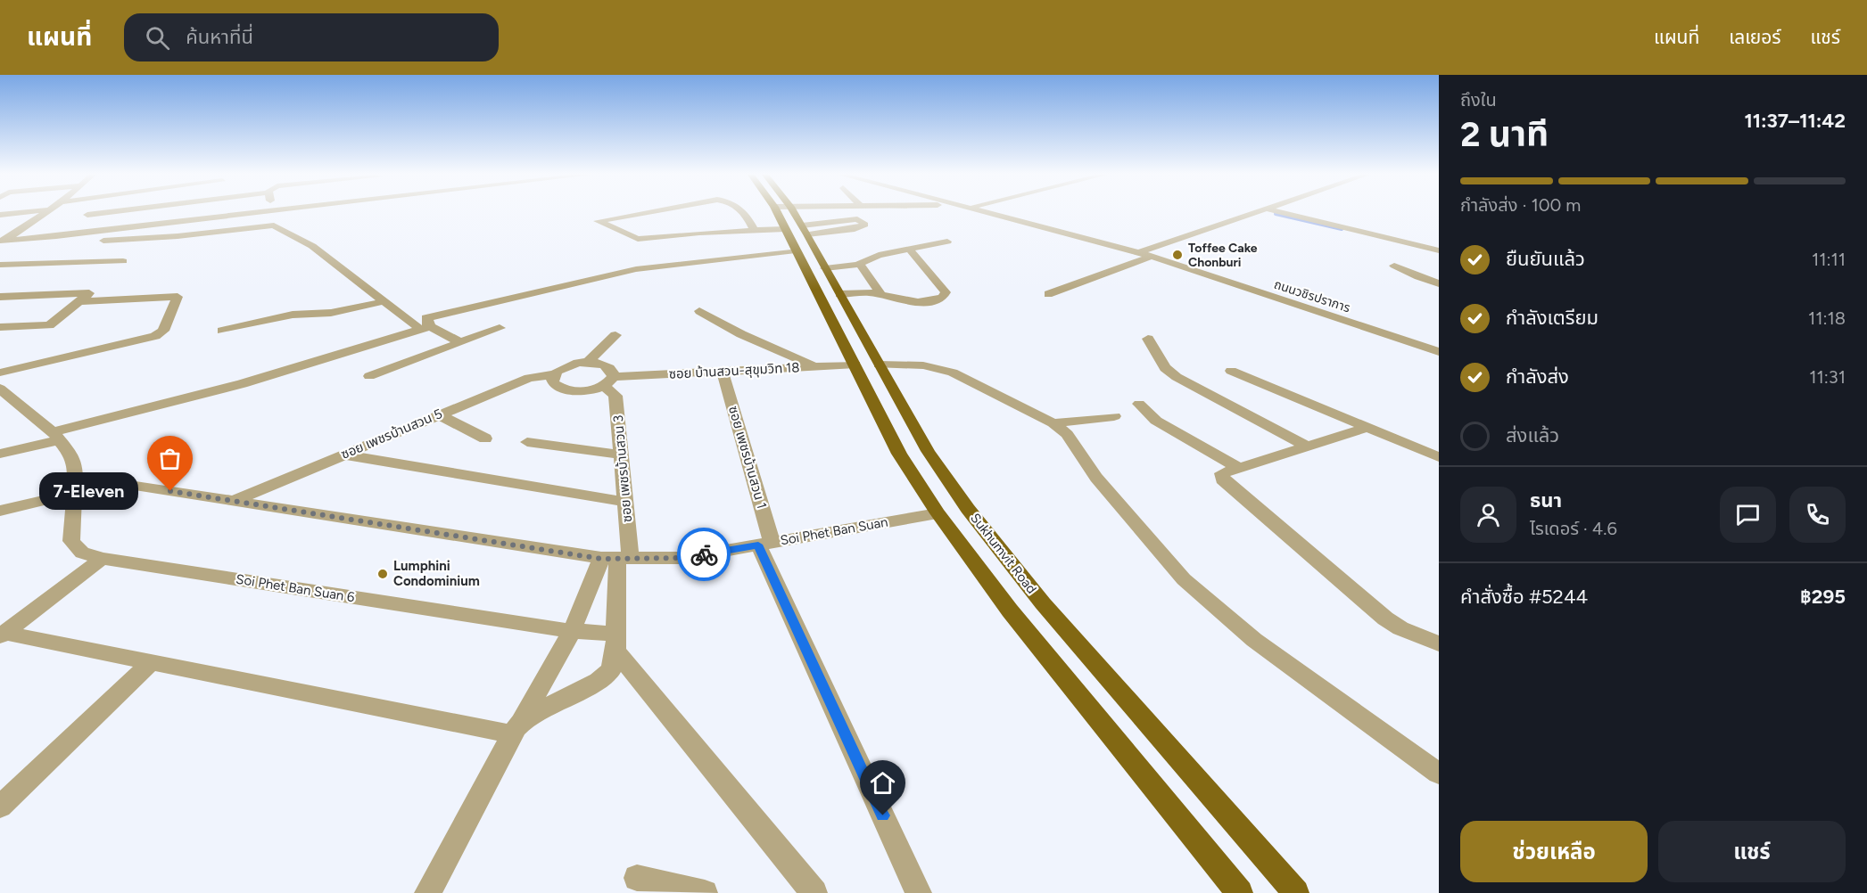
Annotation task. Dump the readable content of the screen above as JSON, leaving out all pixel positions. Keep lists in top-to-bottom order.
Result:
{
  "streets": {
    "main road": ["Sukhumvit Road"],
    "street": [
      "ถนนวชิรปราการ",
      "ซอย บ้านสวน-สุขุมวิท 18",
      "ซอย เพชรบ้านสวน 5",
      "ซอย เพชรบ้านสวน 1",
      "ซอย เพชรบ้านสวน 3",
      "Soi Phet Ban Suan",
      "Soi Phet Ban Suan 6"
    ]
  },
  "crossings": [
    ["ซอย บ้านสวน-สุขุมวิท 18", "ซอย เพชรบ้านสวน 5"],
    ["ซอย บ้านสวน-สุขุมวิท 18", "ซอย เพชรบ้านสวน 1"],
    ["ซอย บ้านสวน-สุขุมวิท 18", "ซอย เพชรบ้านสวน 3"],
    ["ซอย บ้านสวน-สุขุมวิท 18", "Sukhumvit Road"],
    ["ซอย เพชรบ้านสวน 5", "Soi Phet Ban Suan"],
    ["ซอย เพชรบ้านสวน 1", "Soi Phet Ban Suan"],
    ["ซอย เพชรบ้านสวน 3", "Soi Phet Ban Suan"],
    ["ซอย เพชรบ้านสวน 3", "Soi Phet Ban Suan 6"],
    ["Soi Phet Ban Suan", "Sukhumvit Road"],
    ["Soi Phet Ban Suan", "Soi Phet Ban Suan 6"]
  ],
  "places": ["Toffee Cake Chonburi", "7-Eleven", "Lumphini Condominium"],
  "page": {
    "header": "แผนที่",
    "search": "ค้นหาที่นี่",
    "nav": ["แผนที่", "เลเยอร์", "แชร์"],
    "heading": ["2 นาที", "ถึงใน", "11:37–11:42"],
    "panel": [
      "ธนา",
      "ไรเดอร์ · 4.6",
      "คำสั่งซื้อ #5244",
      "฿295"
    ],
    "bar": "กำลังส่ง · 100 m",
    "list": [
      ["ยืนยันแล้ว", "11:11"],
      ["กำลังเตรียม", "11:18"],
      ["กำลังส่ง", "11:31"],
      "ส่งแล้ว"
    ],
    "bubble": "7-Eleven",
    "buttons": ["ช่วยเหลือ", "แชร์"]
  }
}
